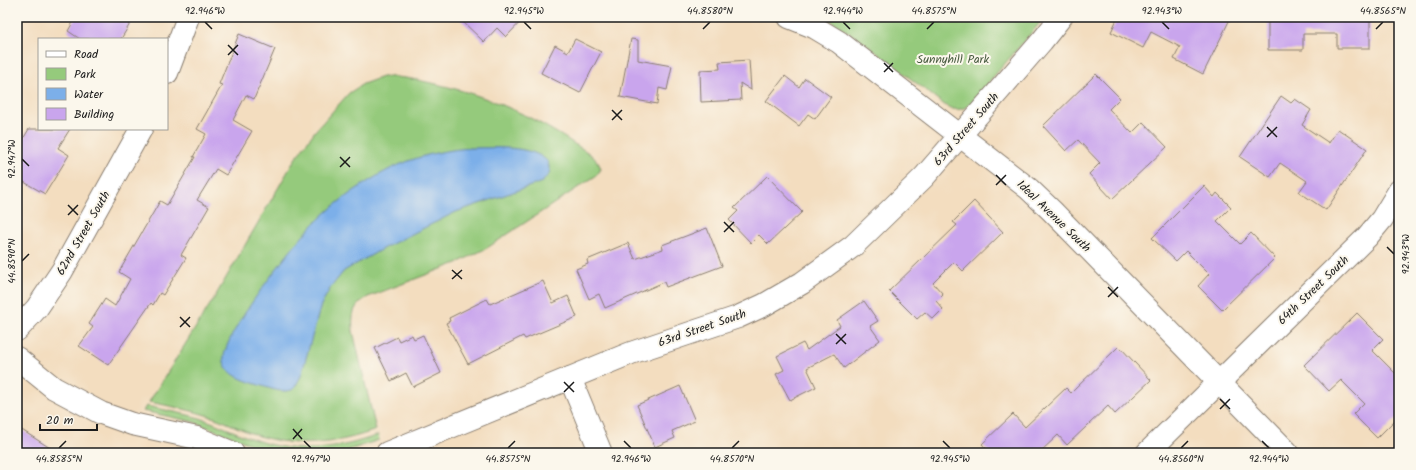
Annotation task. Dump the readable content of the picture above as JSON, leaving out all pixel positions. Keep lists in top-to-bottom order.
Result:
{
  "streets": {
    "street": [
      "63rd Street South",
      "Ideal Avenue South",
      "62nd Street South",
      "64th Street South"
    ]
  },
  "crossings": [
    ["63rd Street South", "Ideal Avenue South"],
    ["Ideal Avenue South", "64th Street South"]
  ],
  "parks": ["Sunnyhill Park"],
  "legend": [
    "Road",
    "Park",
    "Water",
    "Building"
  ],
  "scale_bar": "20 m",
  "coordinates": [
    "92.946°W",
    "92.945°W",
    "44.8580°N",
    "92.944°W",
    "44.8575°N",
    "92.943°W",
    "44.8565°N",
    "92.947°W",
    "44.8590°N",
    "44.8585°N",
    "44.8570°N",
    "44.8560°N"
  ]
}
